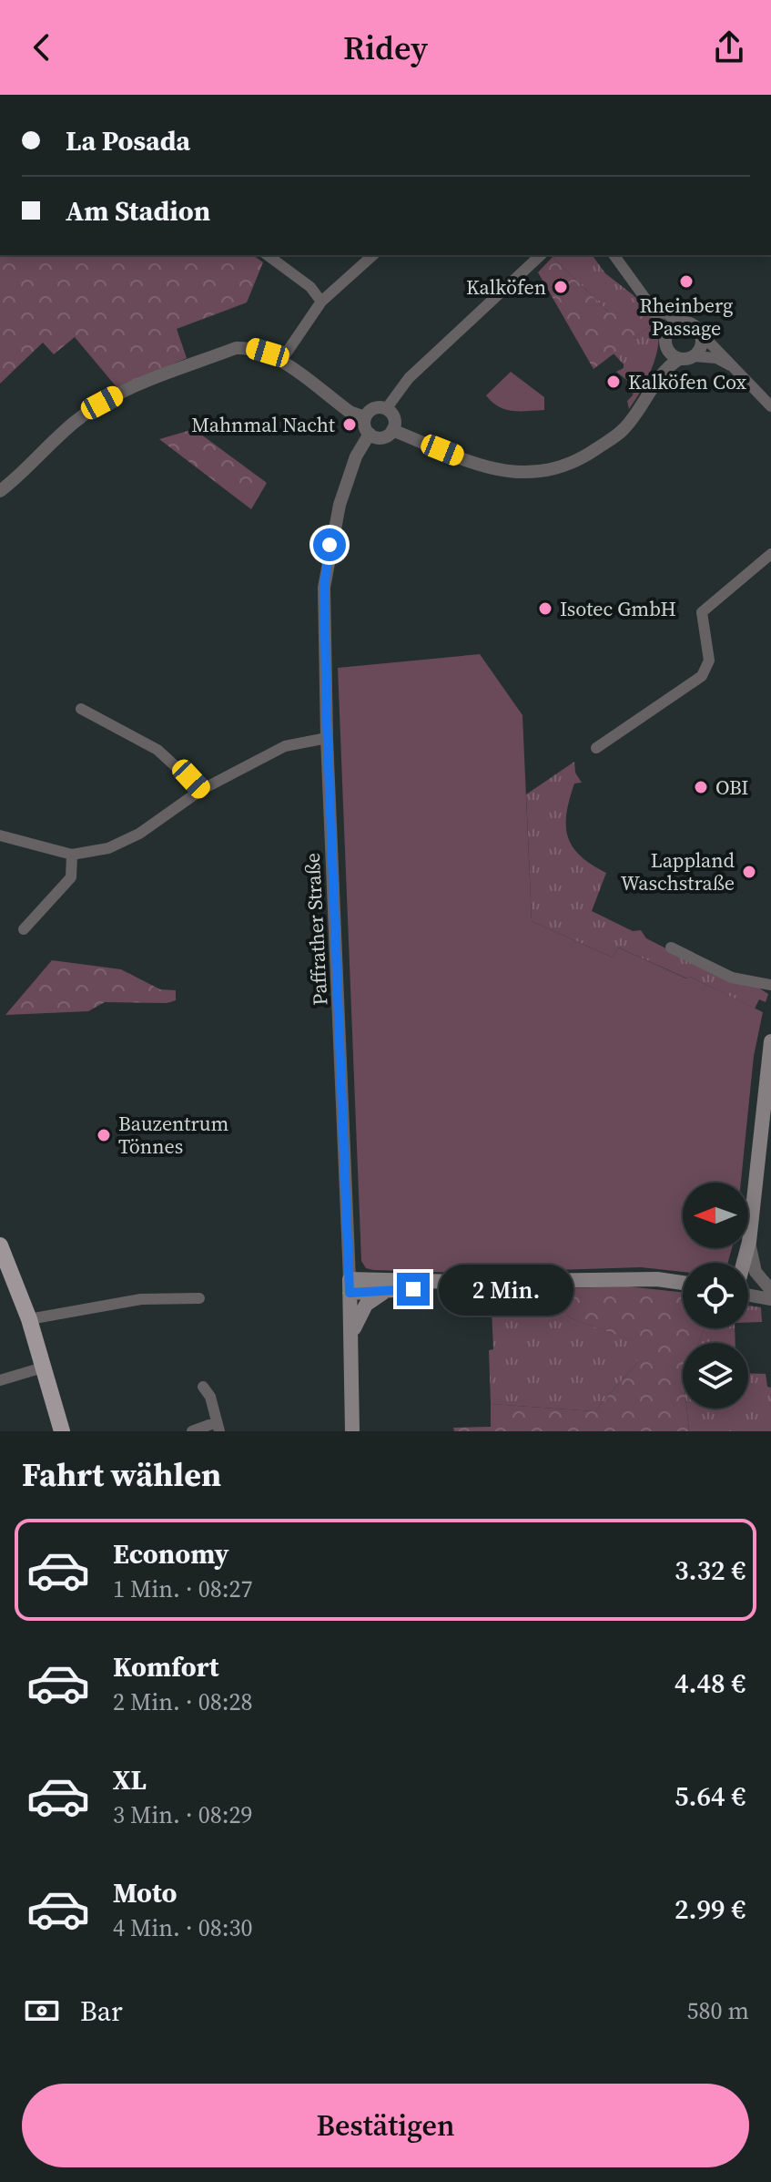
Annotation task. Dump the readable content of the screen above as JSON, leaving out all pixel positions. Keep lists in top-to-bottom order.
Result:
{
  "streets": {
    "main road": ["Paffrather Straße"]
  },
  "places": [
    "Rheinberg Passage",
    "Kalköfen",
    "Kalköfen Cox",
    "Mahnmal Nacht",
    "Isotec GmbH",
    "OBI",
    "Lappland Waschstraße",
    "Bauzentrum Tönnes"
  ],
  "north": "left",
  "page": {
    "header": "Ridey",
    "banner": ["La Posada", "Am Stadion"],
    "bubble": "2 Min.",
    "heading": "Fahrt wählen",
    "list": [
      {
        "name": "Economy",
        "note": "1 Min. · 08:27",
        "value": "3.32 €"
      },
      {
        "name": "Komfort",
        "note": "2 Min. · 08:28",
        "value": "4.48 €"
      },
      {
        "name": "XL",
        "note": "3 Min. · 08:29",
        "value": "5.64 €"
      },
      {
        "name": "Moto",
        "note": "4 Min. · 08:30",
        "value": "2.99 €"
      }
    ],
    "pay": ["Bar", "580 m"],
    "buttons": "Bestätigen"
  }
}
